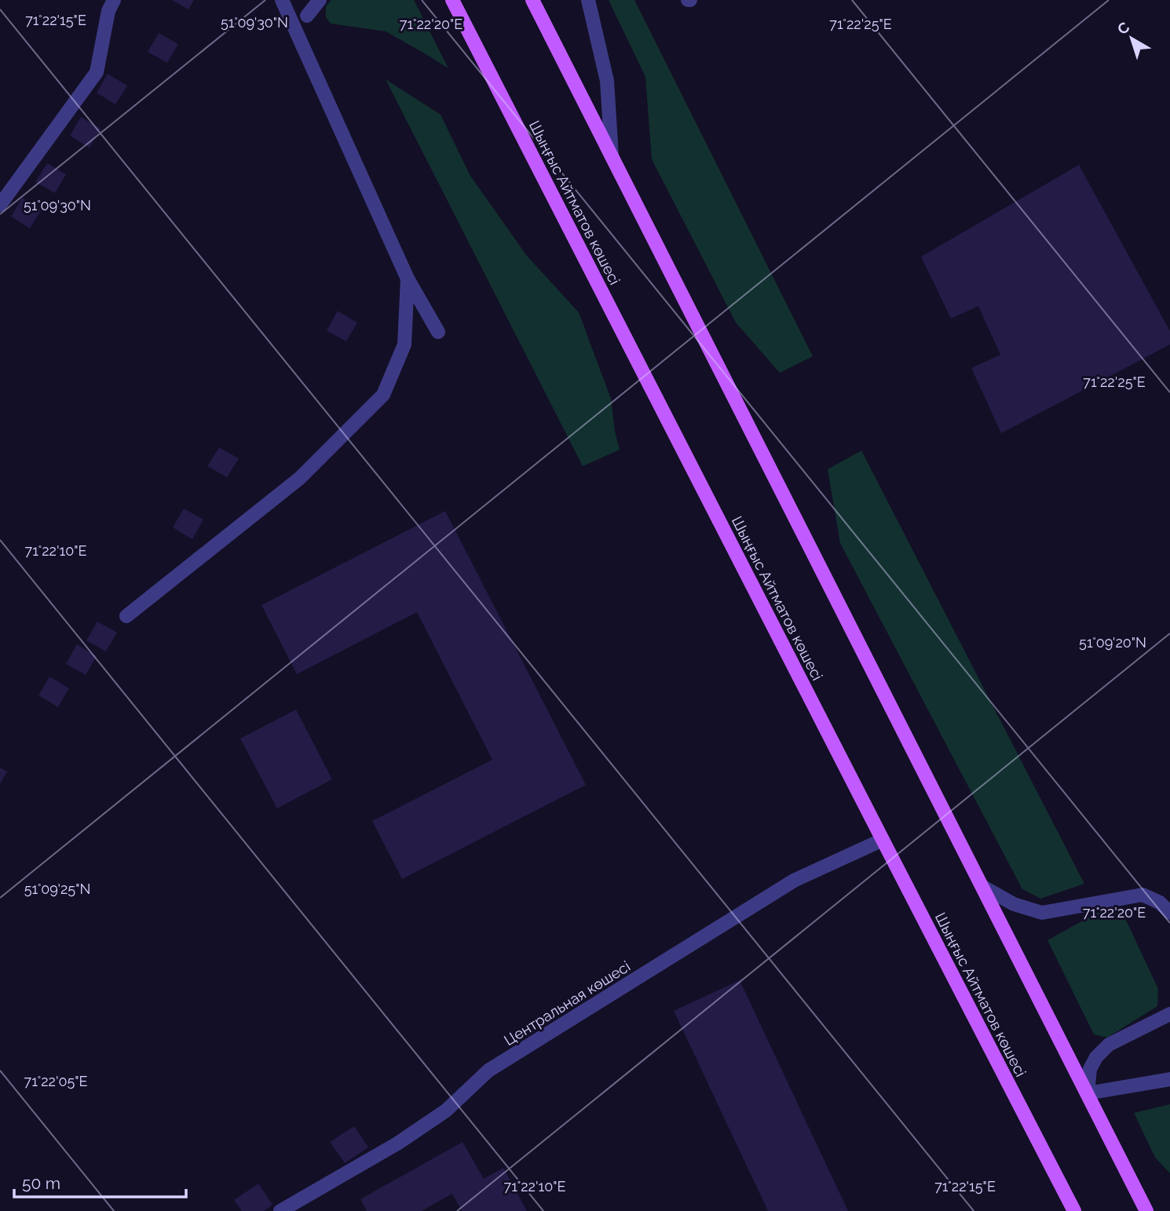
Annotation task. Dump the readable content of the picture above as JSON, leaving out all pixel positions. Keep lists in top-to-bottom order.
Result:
{
  "streets": {
    "main road": ["Шыңғыс Айтматов көшесі"],
    "street": ["Центральная көшесі"]
  },
  "crossings": [
    ["Шыңғыс Айтматов көшесі", "Центральная көшесі"]
  ],
  "scale_bar": "50 m",
  "north": "top left",
  "coordinates": [
    "71°22'15\"E",
    "51°09'30\"N",
    "71°22'20\"E",
    "71°22'25\"E",
    "71°22'10\"E",
    "51°09'20\"N",
    "51°09'25\"N",
    "71°22'05\"E"
  ]
}
